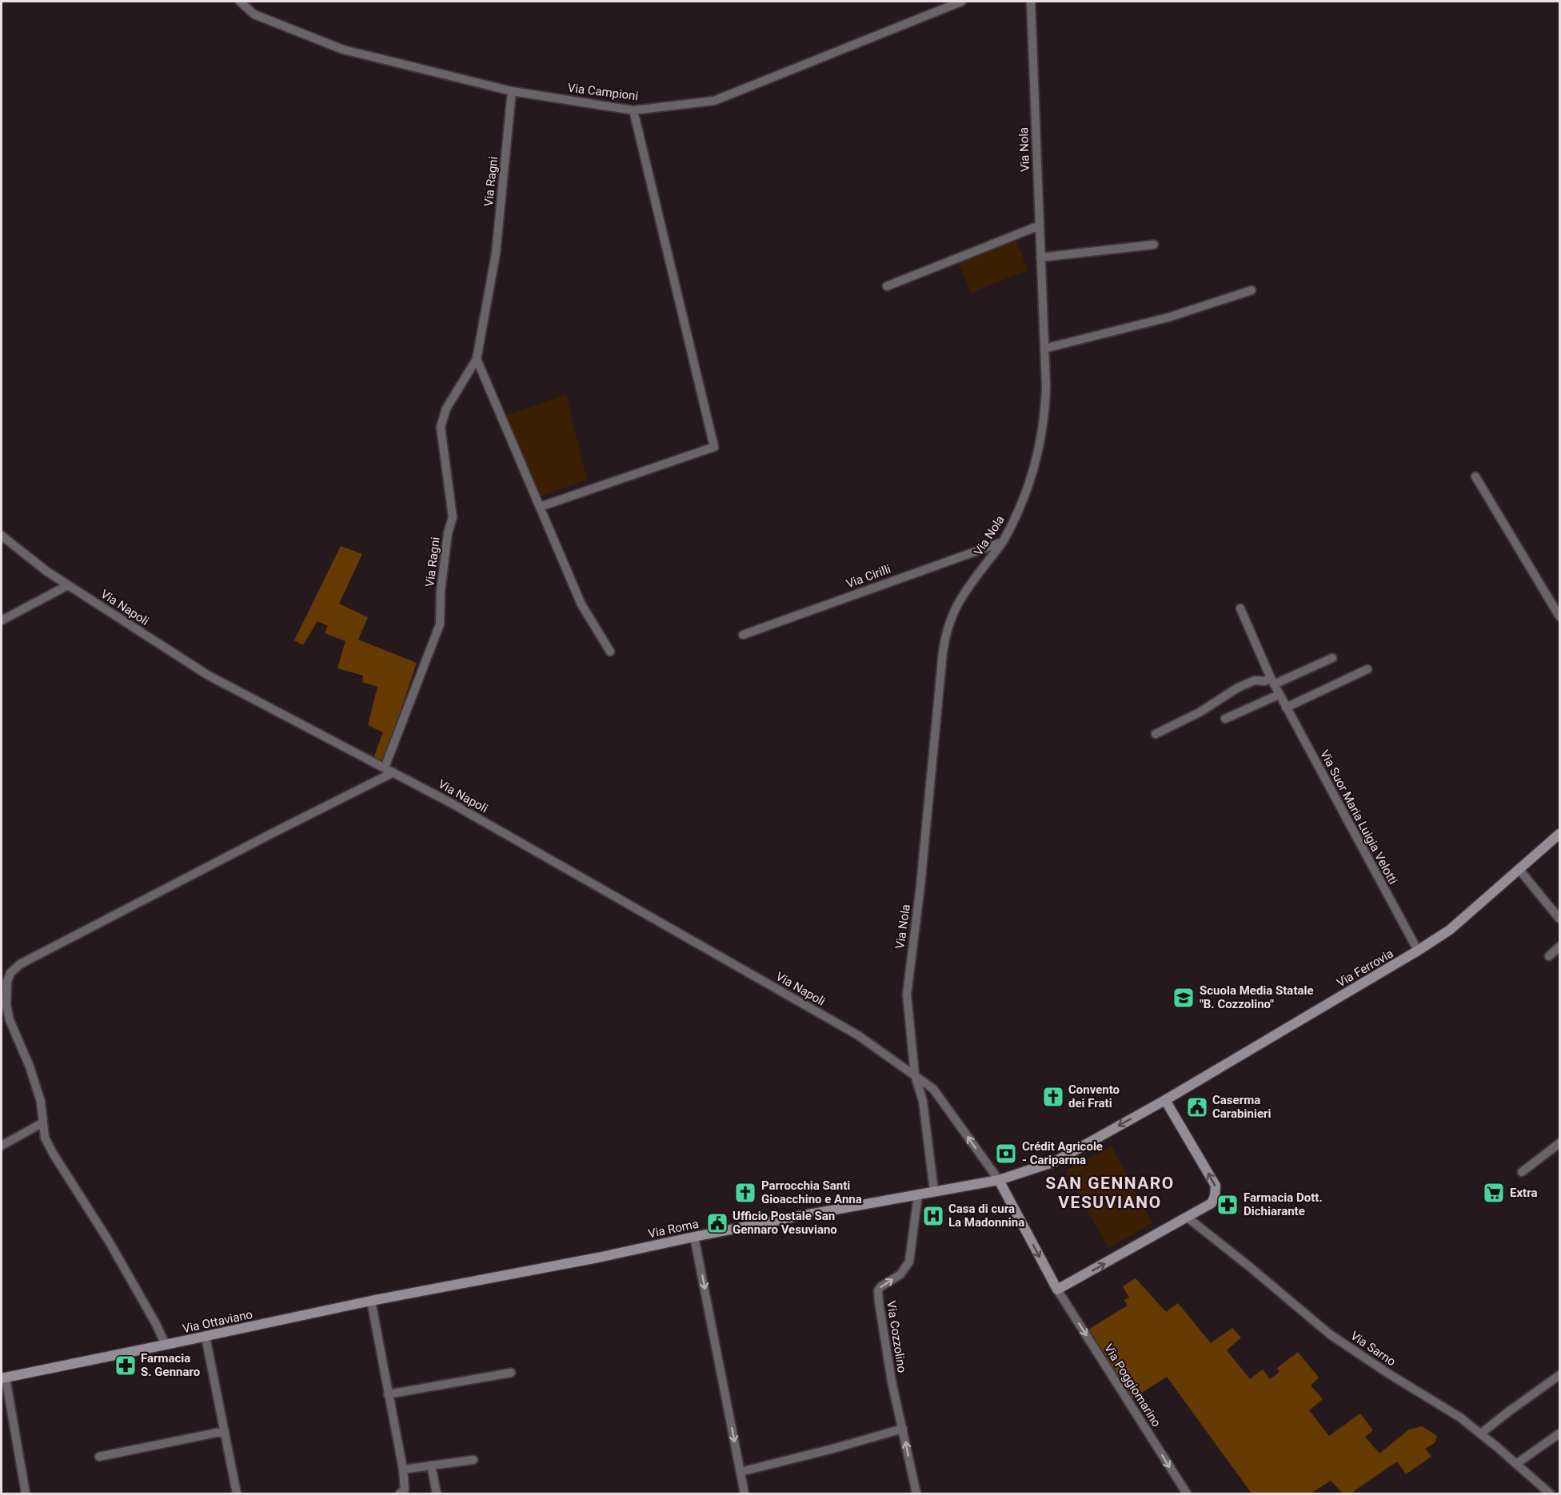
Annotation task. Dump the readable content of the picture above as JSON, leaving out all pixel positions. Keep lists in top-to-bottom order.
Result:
{
  "streets": {
    "main road": ["Via Ferrovia", "Via Roma", "Via Ottaviano"],
    "street": [
      "Via Campioni",
      "Via Nola",
      "Via Ragni",
      "Via Cirilli",
      "Via Napoli",
      "Via Suor Maria Luigia Velotti",
      "Via Cozzolino",
      "Via Sarno",
      "Via Poggiomarino"
    ]
  },
  "crossings": [
    ["Via Campioni", "Via Ragni"],
    ["Via Nola", "Via Cirilli"],
    ["Via Nola", "Via Napoli"],
    ["Via Nola", "Via Roma"],
    ["Via Ragni", "Via Napoli"],
    ["Via Napoli", "Via Ferrovia"],
    ["Via Napoli", "Via Roma"],
    ["Via Suor Maria Luigia Velotti", "Via Ferrovia"],
    ["Via Ferrovia", "Via Roma"],
    ["Via Roma", "Via Ottaviano"],
    ["Via Roma", "Via Cozzolino"]
  ],
  "one_way": ["Via Cozzolino", "Via Poggiomarino"],
  "districts": ["SAN GENNARO VESUVIANO"],
  "places": {
    "school or university": ["Scuola Media Statale \"B. Cozzolino\""],
    "church": ["Convento dei Frati", "Parrocchia Santi Gioacchino e Anna"],
    "public building": ["Caserma Carabinieri", "Ufficio Postale San Gennaro Vesuviano"],
    "bank": ["Crédit Agricole - Cariparma"],
    "supermarket": ["Extra"],
    "pharmacy": ["Farmacia Dott. Dichiarante", "Farmacia S. Gennaro"],
    "hospital": ["Casa di cura La Madonnina"]
  }
}
